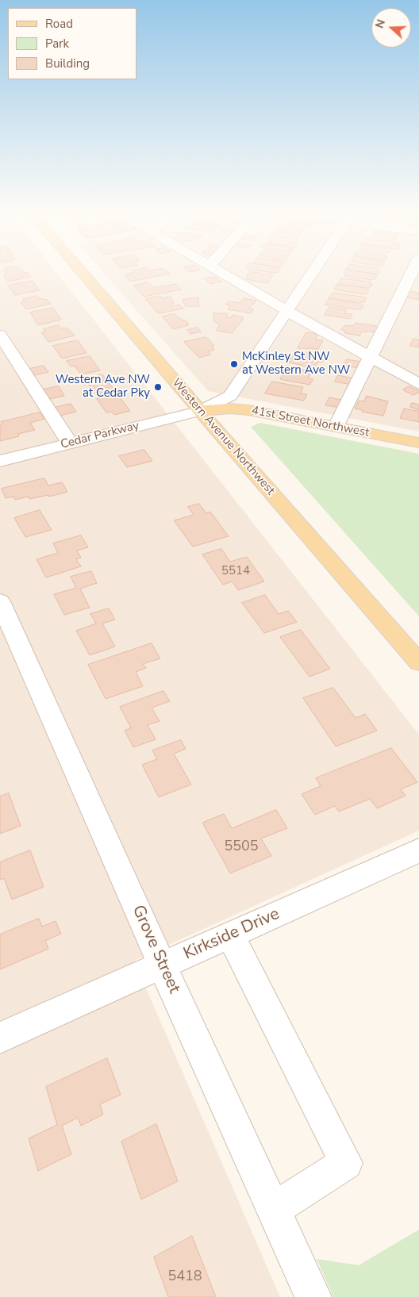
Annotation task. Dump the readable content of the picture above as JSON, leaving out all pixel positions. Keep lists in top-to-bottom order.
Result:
{
  "streets": {
    "main road": ["41st Street Northwest", "Western Avenue Northwest"],
    "street": ["Cedar Parkway", "Kirkside Drive", "Grove Street"]
  },
  "crossings": [
    ["41st Street Northwest", "Cedar Parkway"],
    ["41st Street Northwest", "Western Avenue Northwest"],
    ["Cedar Parkway", "Western Avenue Northwest"],
    ["Kirkside Drive", "Grove Street"]
  ],
  "places": ["McKinley St NW at Western Ave NW", "Western Ave NW at Cedar Pky"],
  "house_numbers": ["5514", "5505", "5418"],
  "legend": ["Road", "Park", "Building"],
  "north": "left"
}
